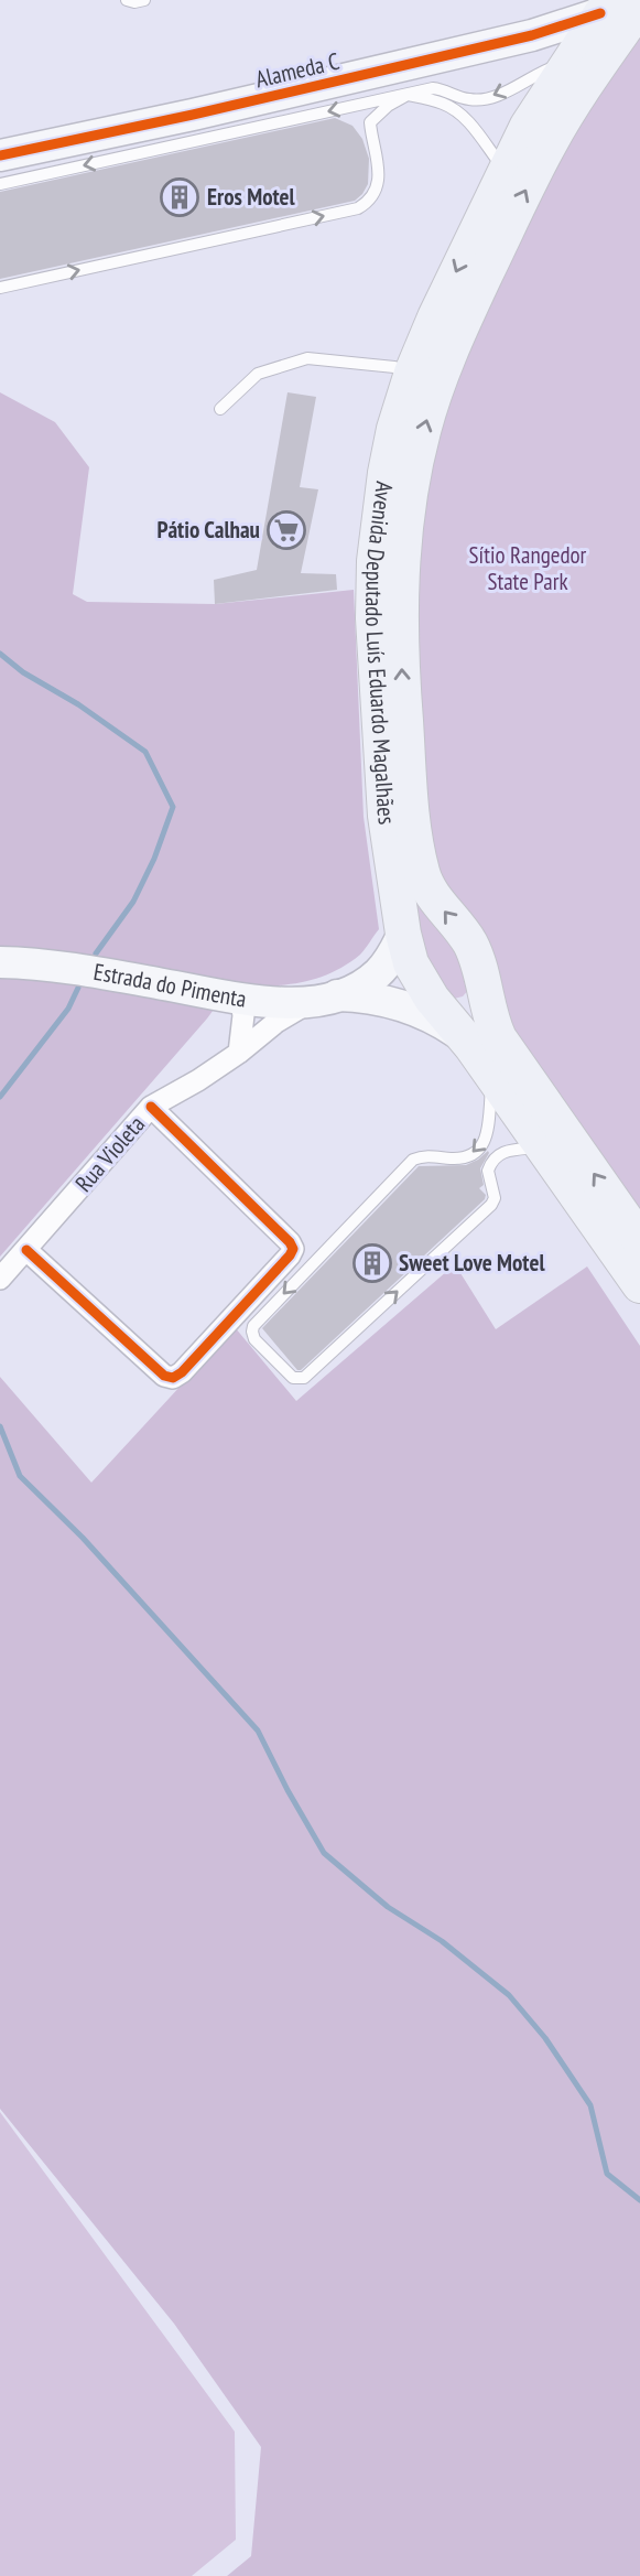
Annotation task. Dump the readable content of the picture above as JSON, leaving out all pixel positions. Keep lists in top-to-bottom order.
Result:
{
  "streets": {
    "main road": ["Avenida Deputado Luís Eduardo Magalhães"],
    "street": ["Alameda C", "Estrada do Pimenta", "Rua Violeta"]
  },
  "crossings": [
    ["Alameda C", "Avenida Deputado Luís Eduardo Magalhães"],
    ["Avenida Deputado Luís Eduardo Magalhães", "Estrada do Pimenta"],
    ["Estrada do Pimenta", "Rua Violeta"]
  ],
  "parks": ["Sítio Rangedor State Park"],
  "places": {
    "building": ["Eros Motel", "Sweet Love Motel"],
    "supermarket": ["Pátio Calhau"]
  }
}
